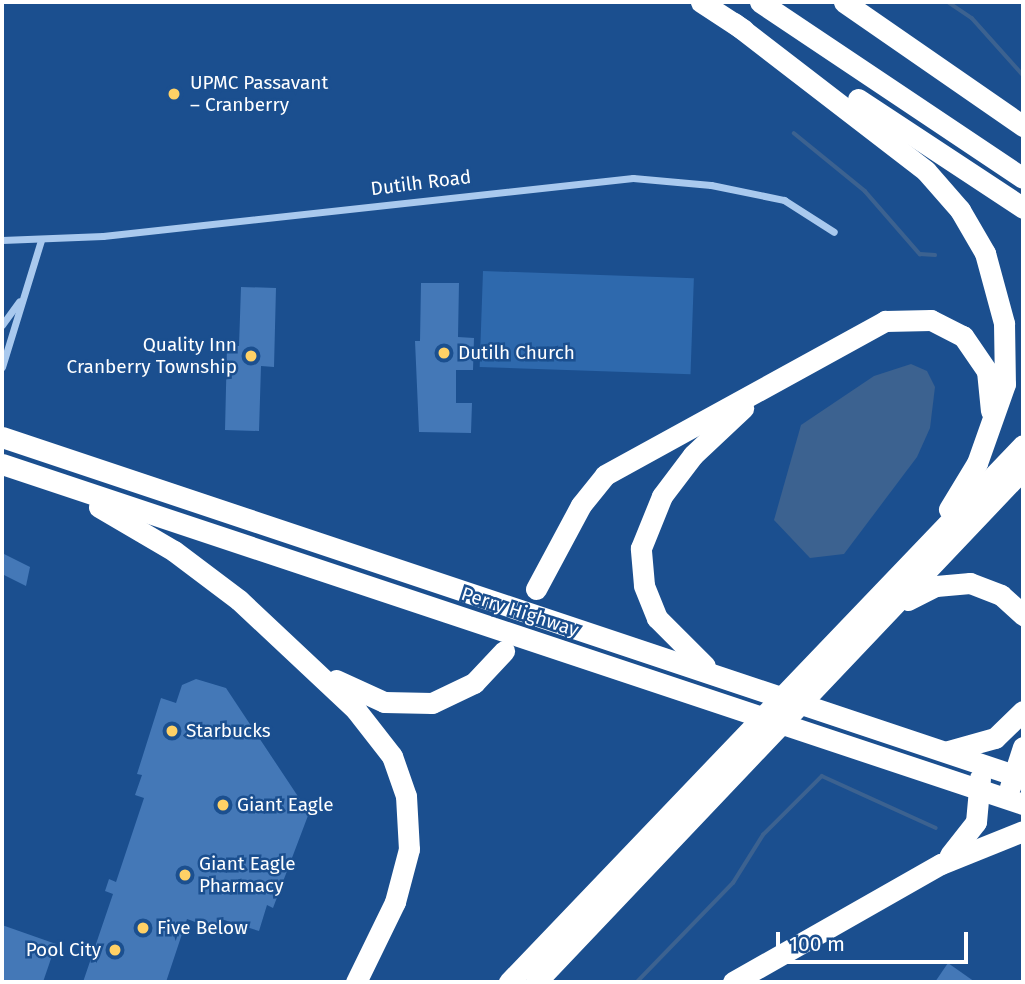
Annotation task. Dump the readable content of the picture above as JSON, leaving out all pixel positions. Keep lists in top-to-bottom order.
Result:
{
  "streets": {
    "highway": ["Perry Highway"],
    "street": ["Dutilh Road"]
  },
  "places": [
    "UPMC Passavant – Cranberry",
    "Dutilh Church",
    "Quality Inn Cranberry Township",
    "Starbucks",
    "Giant Eagle",
    "Giant Eagle Pharmacy",
    "Five Below",
    "Pool City"
  ],
  "scale_bar": "100 m"
}
